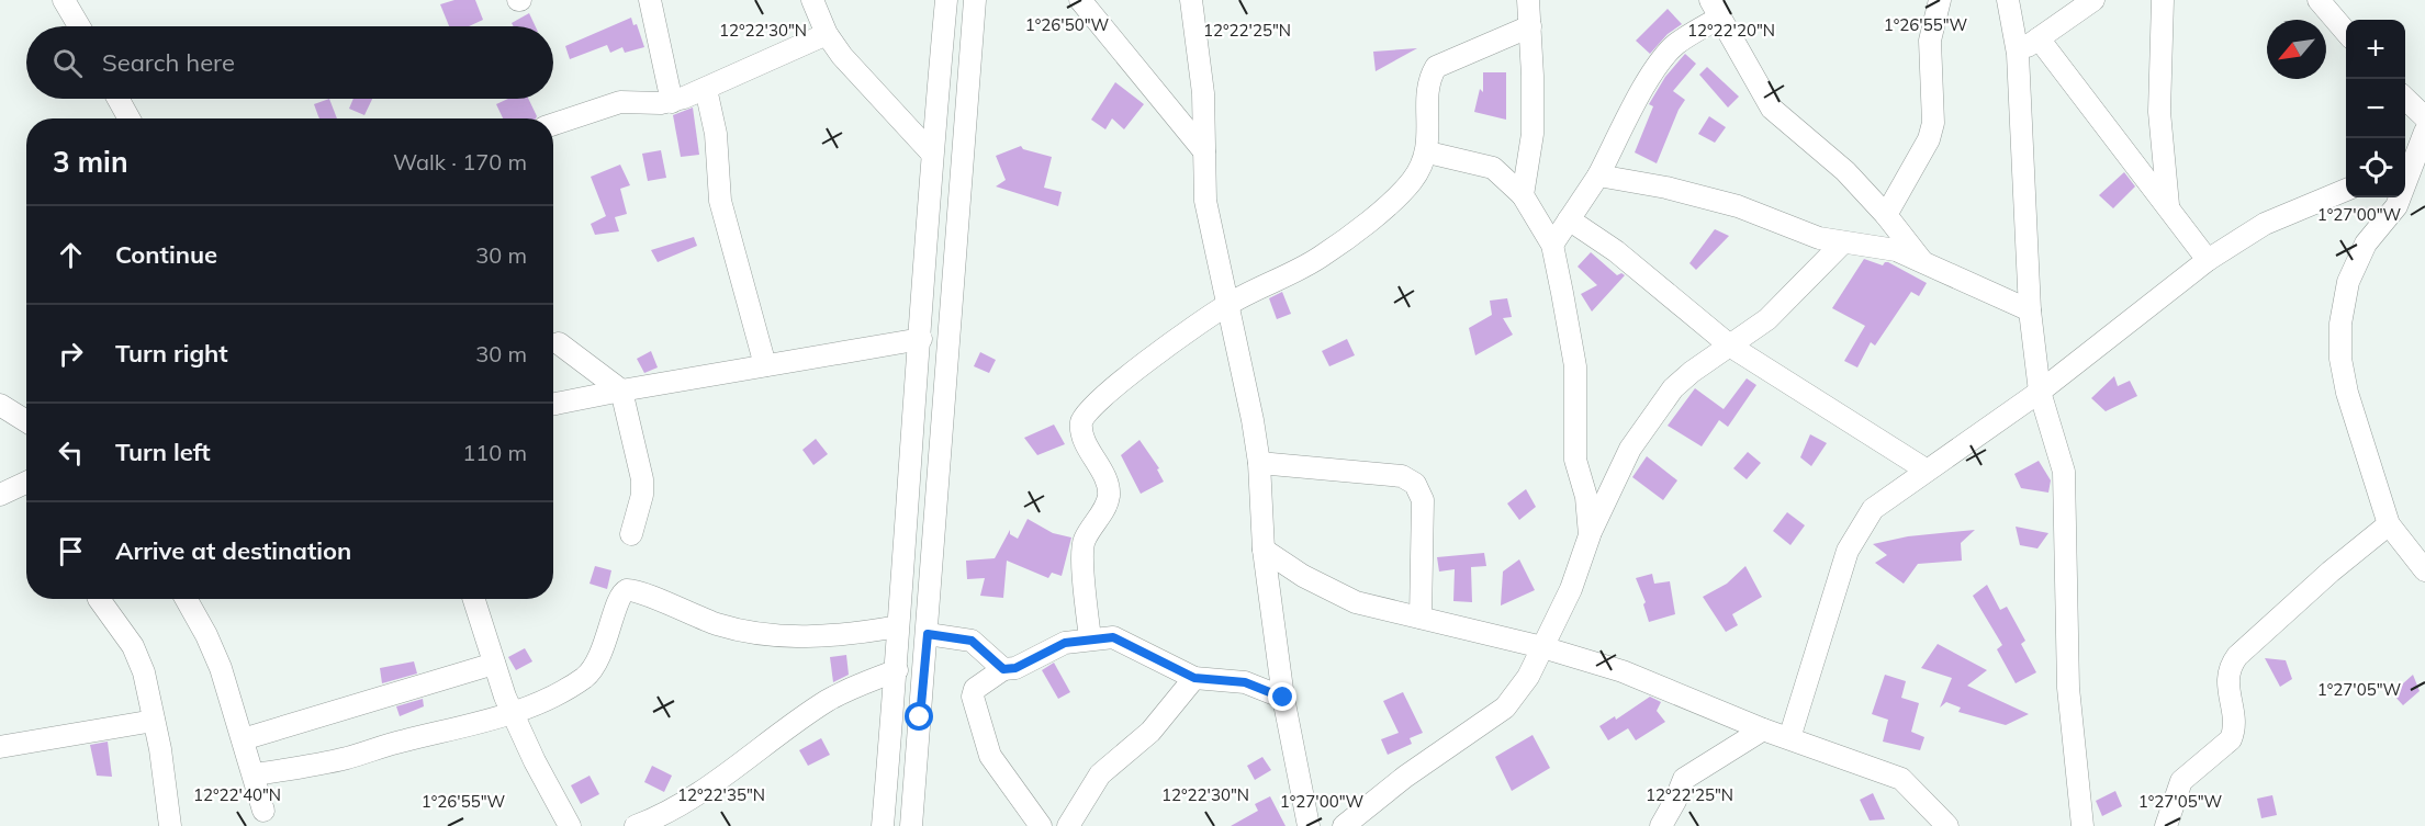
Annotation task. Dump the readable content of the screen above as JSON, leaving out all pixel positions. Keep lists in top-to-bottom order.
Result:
{
  "north": "bottom left",
  "page": {
    "map_buttons": ["+", "−"],
    "search": "Search here",
    "heading": ["3 min", "Walk · 170 m"],
    "list": [
      ["Continue", "30 m"],
      ["Turn right", "30 m"],
      ["Turn left", "110 m"],
      "Arrive at destination"
    ]
  },
  "coordinates": [
    "1°26'55\"W",
    "1°26'50\"W",
    "12°22'30\"N",
    "12°22'25\"N",
    "12°22'20\"N",
    "1°27'00\"W",
    "1°27'05\"W",
    "12°22'40\"N",
    "12°22'35\"N"
  ]
}
